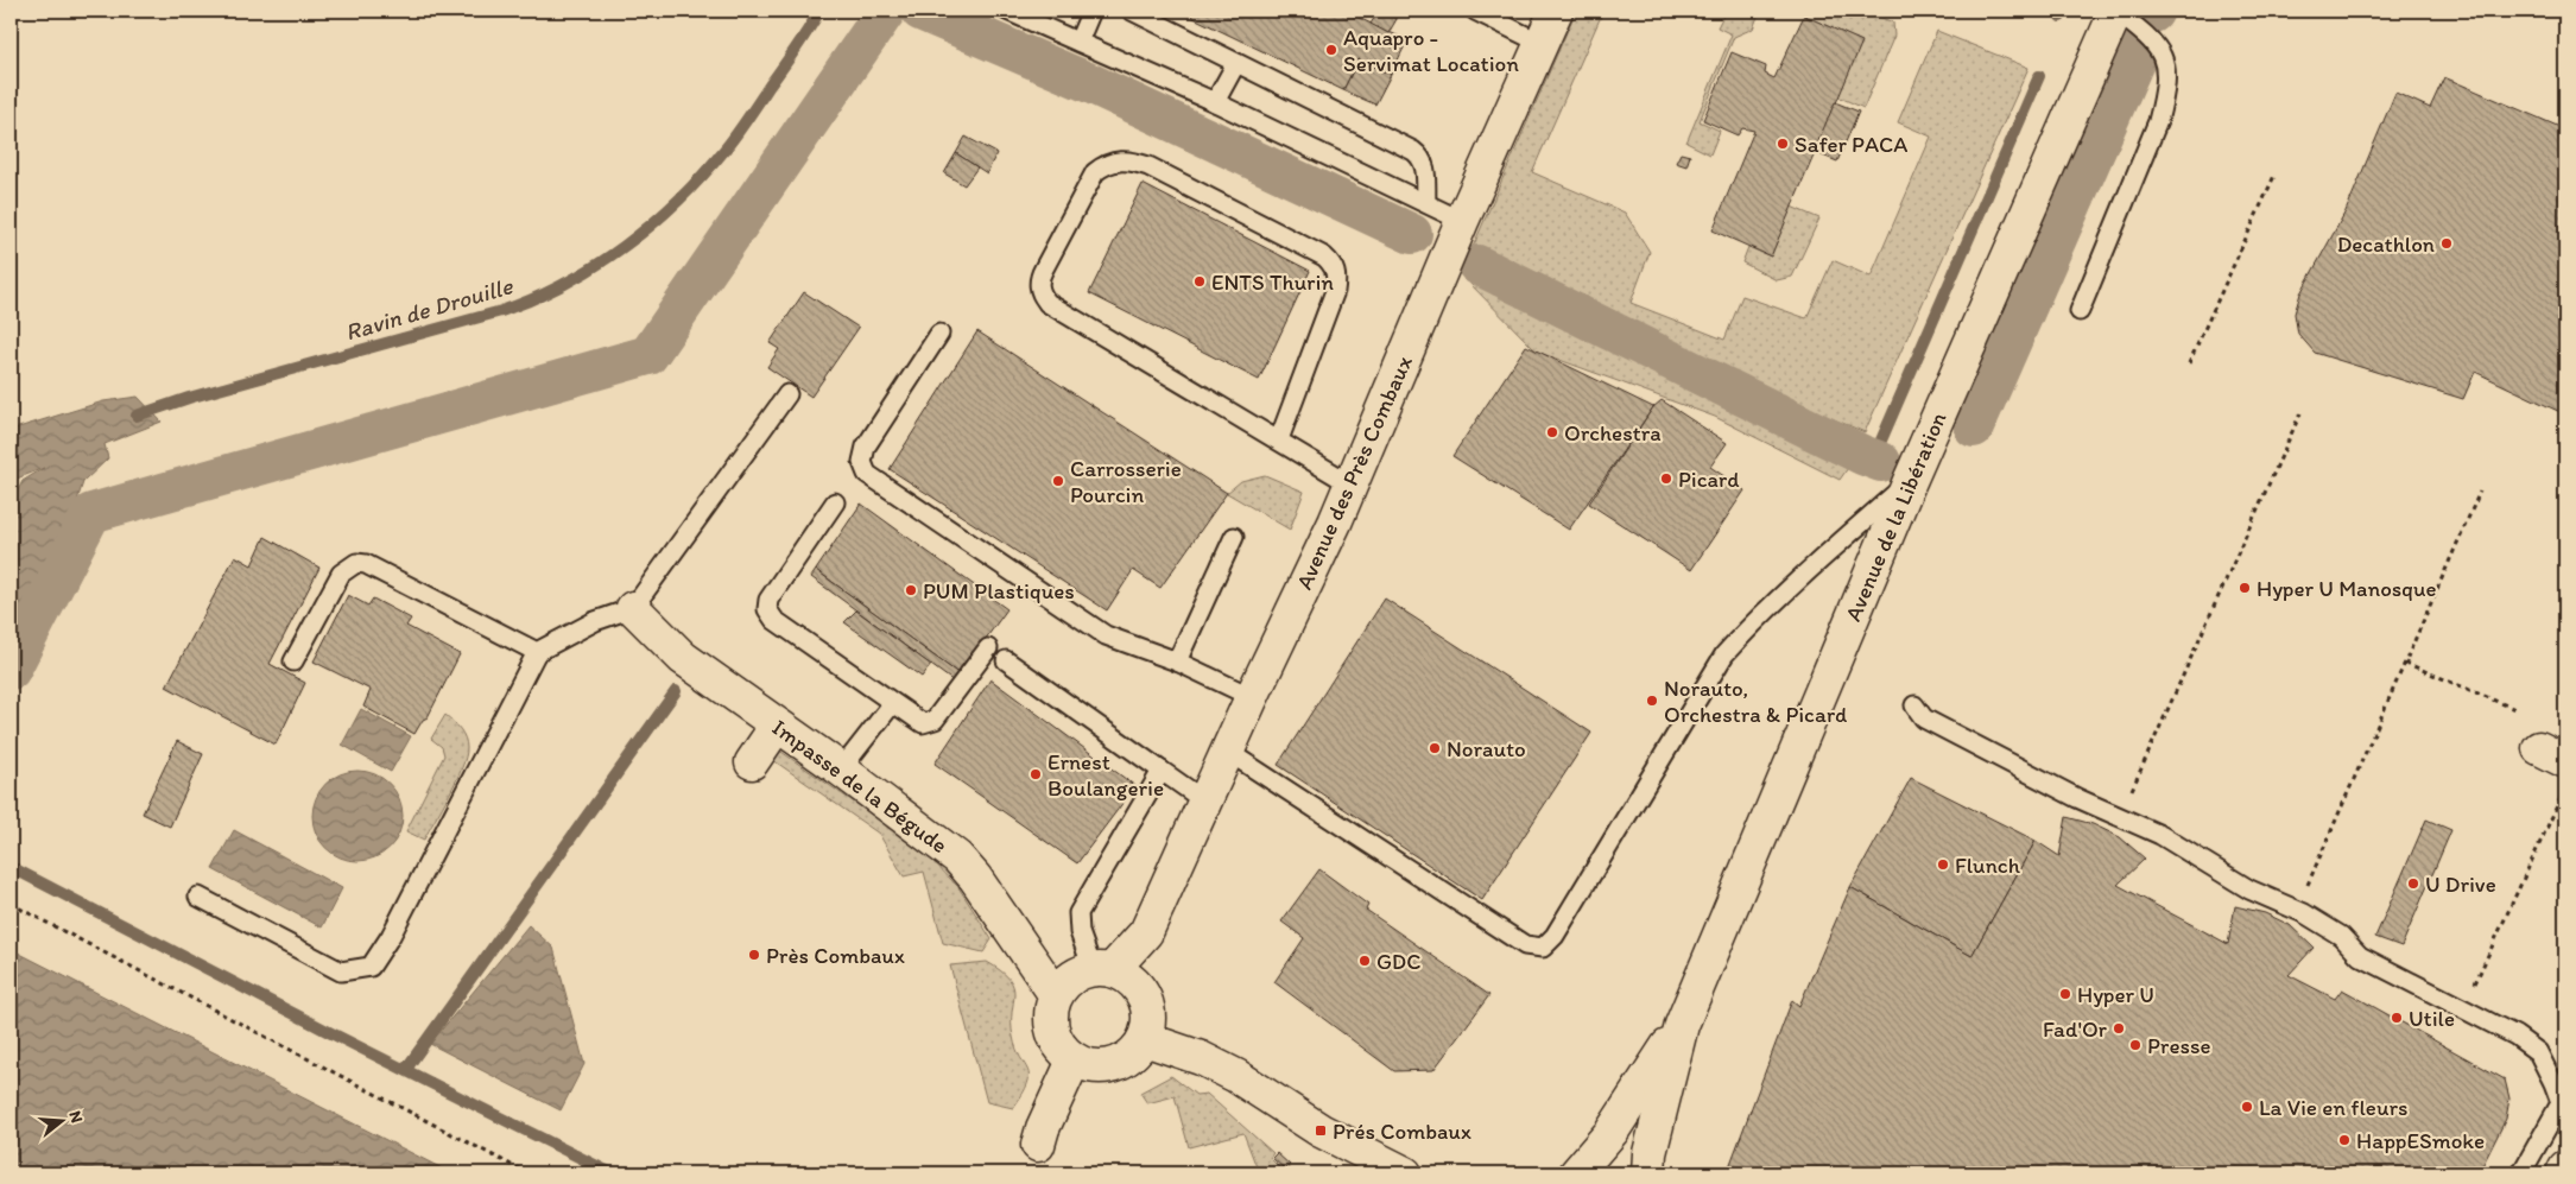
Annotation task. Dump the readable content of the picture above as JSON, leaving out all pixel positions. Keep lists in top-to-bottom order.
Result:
{
  "streets": {
    "street": ["Avenue des Près Combaux", "Avenue de la Libération", "Impasse de la Bégude"]
  },
  "crossings": [
    ["Avenue des Près Combaux", "Impasse de la Bégude"]
  ],
  "water": ["Ravin de Drouille"],
  "places": {
    "other": [
      "Aquapro - Servimat Location",
      "Safer PACA",
      "Decathlon",
      "ENTS Thurin",
      "Orchestra",
      "Picard",
      "Carrosserie Pourcin",
      "Hyper U Manosque",
      "PUM Plastiques",
      "Norauto, Orchestra & Picard",
      "Norauto",
      "Ernest Boulangerie",
      "Flunch",
      "U Drive",
      "Près Combaux",
      "GDC",
      "Hyper U",
      "Utile",
      "Fad'Or",
      "Presse",
      "La Vie en fleurs",
      "HappESmoke"
    ],
    "transit": ["Prés Combaux"]
  },
  "north": "right"
}
